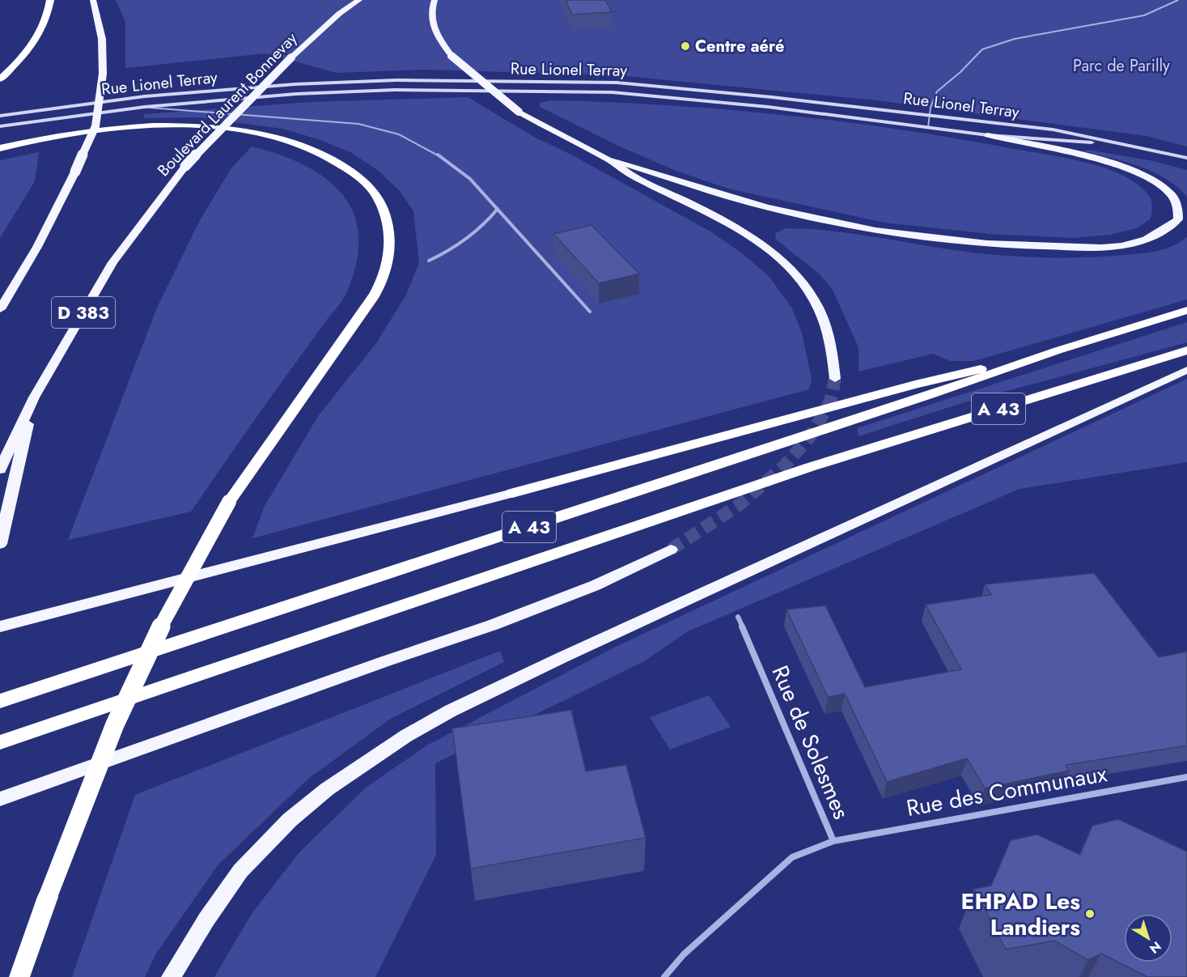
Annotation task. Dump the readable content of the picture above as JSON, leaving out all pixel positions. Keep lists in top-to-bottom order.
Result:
{
  "streets": {
    "highway": ["Boulevard Laurent Bonnevay", "D 383", "A 43"],
    "main road": ["Rue Lionel Terray"],
    "street": ["Rue de Solesmes", "Rue des Communaux"]
  },
  "crossings": [
    ["Rue de Solesmes", "Rue des Communaux"]
  ],
  "parks": ["Parc de Parilly"],
  "places": ["Centre aéré", "EHPAD Les Landiers"],
  "north": "bottom right"
}
